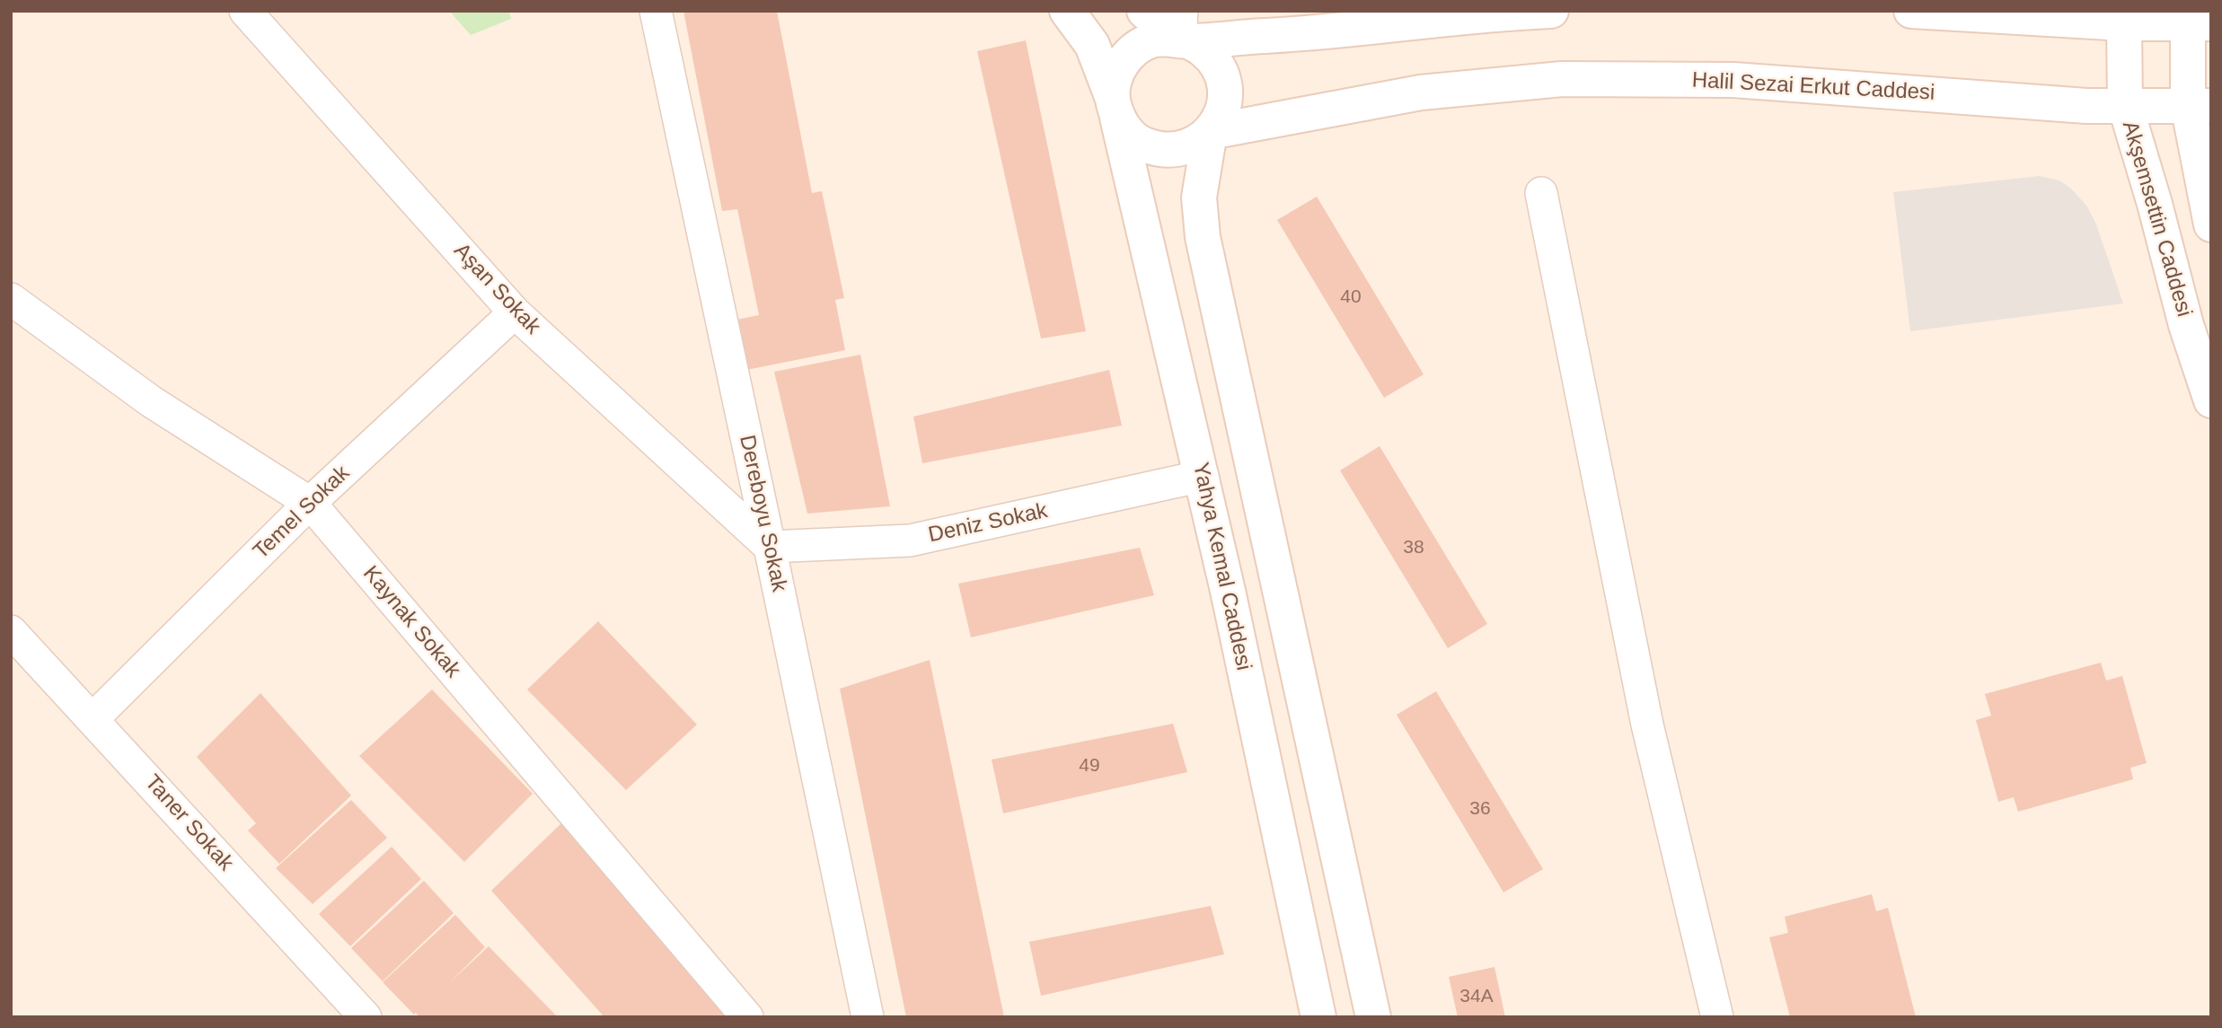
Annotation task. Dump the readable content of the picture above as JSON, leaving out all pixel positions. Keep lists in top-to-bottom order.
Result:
{
  "streets": {
    "main road": ["Halil Sezai Erkut Caddesi", "Akşemsettin Caddesi", "Yahya Kemal Caddesi"],
    "street": [
      "Aşan Sokak",
      "Temel Sokak",
      "Dereboyu Sokak",
      "Deniz Sokak",
      "Kaynak Sokak",
      "Taner Sokak"
    ]
  },
  "crossings": [
    ["Halil Sezai Erkut Caddesi", "Akşemsettin Caddesi"],
    ["Halil Sezai Erkut Caddesi", "Yahya Kemal Caddesi"],
    ["Aşan Sokak", "Temel Sokak"],
    ["Aşan Sokak", "Dereboyu Sokak"],
    ["Aşan Sokak", "Deniz Sokak"],
    ["Temel Sokak", "Kaynak Sokak"],
    ["Temel Sokak", "Taner Sokak"],
    ["Dereboyu Sokak", "Deniz Sokak"],
    ["Deniz Sokak", "Yahya Kemal Caddesi"]
  ],
  "house_numbers": [
    "40",
    "38",
    "49",
    "36",
    "34A"
  ]
}
